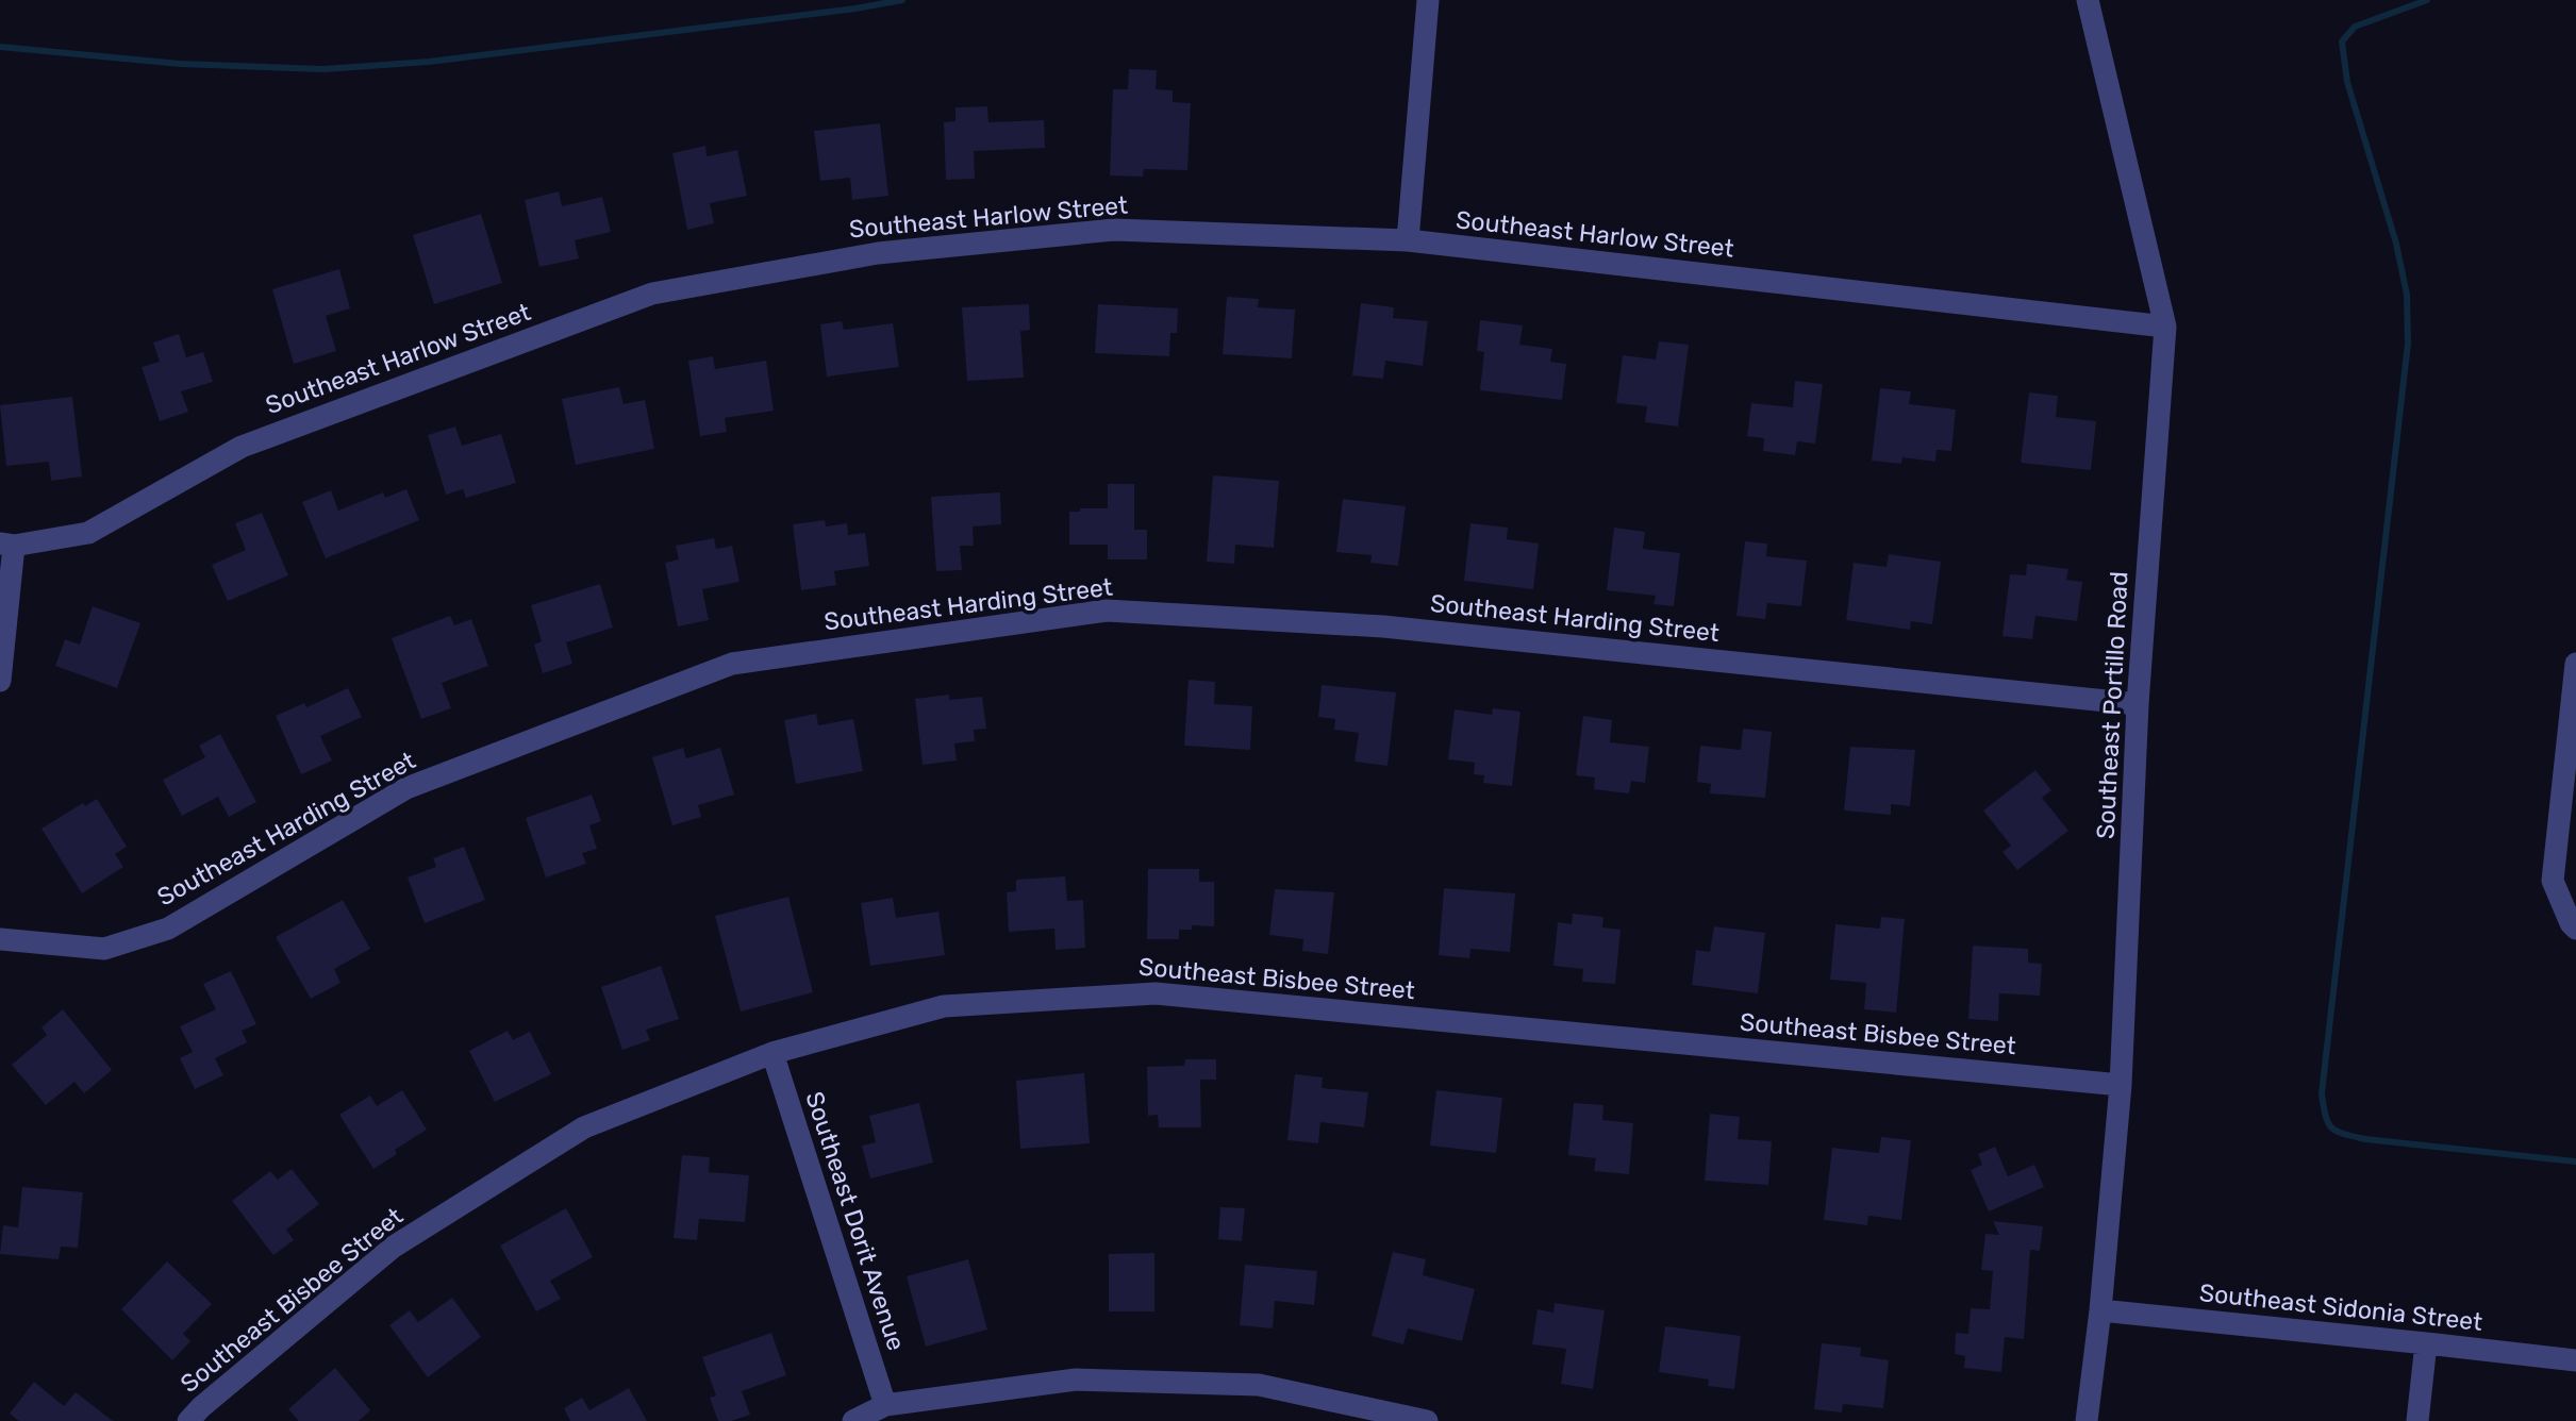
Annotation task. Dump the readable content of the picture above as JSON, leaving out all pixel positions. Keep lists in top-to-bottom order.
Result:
{
  "streets": {
    "street": [
      "Southeast Harlow Street",
      "Southeast Harding Street",
      "Southeast Portillo Road",
      "Southeast Bisbee Street",
      "Southeast Dorit Avenue",
      "Southeast Sidonia Street"
    ]
  },
  "crossings": [
    ["Southeast Harlow Street", "Southeast Portillo Road"],
    ["Southeast Harding Street", "Southeast Portillo Road"],
    ["Southeast Portillo Road", "Southeast Bisbee Street"],
    ["Southeast Portillo Road", "Southeast Sidonia Street"],
    ["Southeast Bisbee Street", "Southeast Dorit Avenue"]
  ]
}
